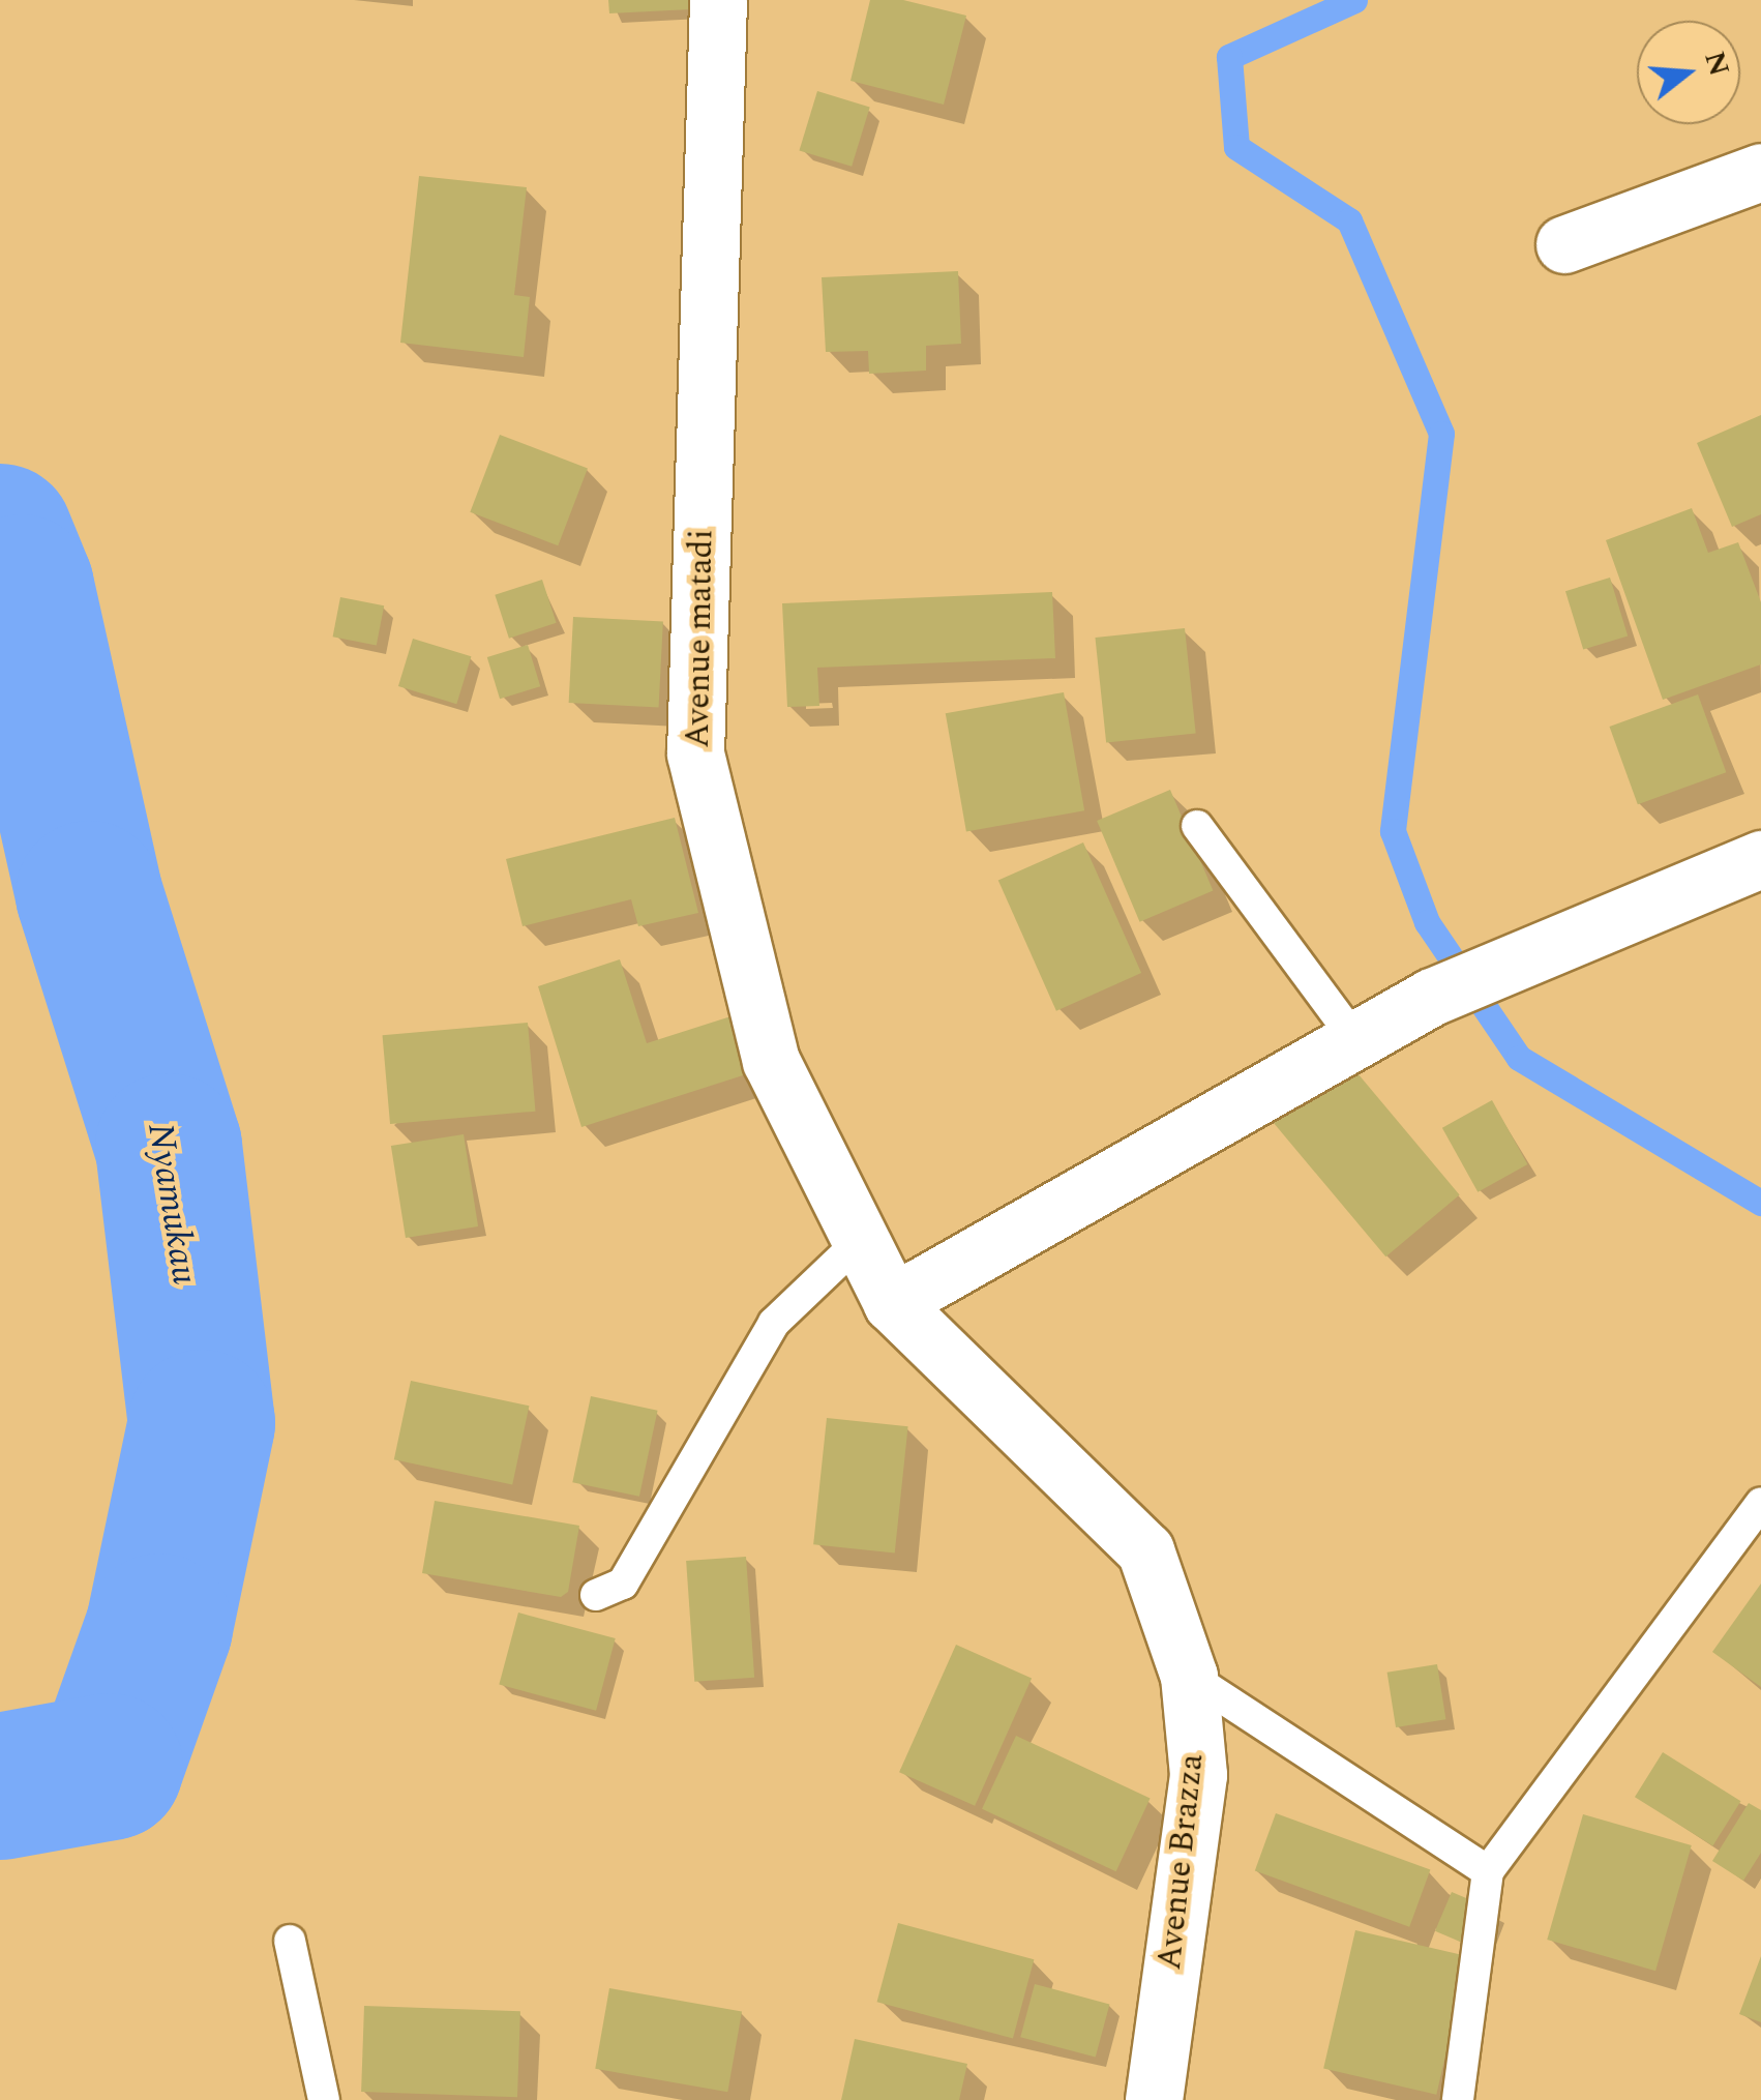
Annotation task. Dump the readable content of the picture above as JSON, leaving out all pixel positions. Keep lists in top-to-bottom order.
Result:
{
  "streets": {
    "street": ["Avenue matadi", "Avenue Brazza"]
  },
  "crossings": [
    ["Avenue matadi", "Avenue Brazza"]
  ],
  "water": ["Nyamukau"],
  "north": "right"
}
